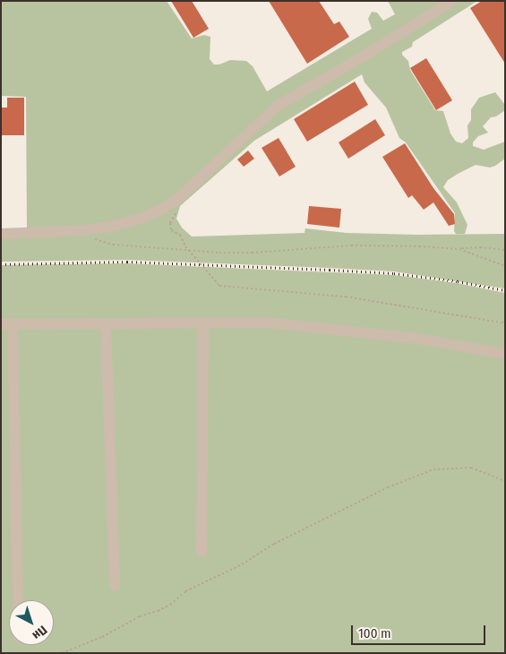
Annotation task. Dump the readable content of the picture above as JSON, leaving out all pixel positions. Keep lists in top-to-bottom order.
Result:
{
  "scale_bar": "100 m",
  "north": "bottom right"
}
